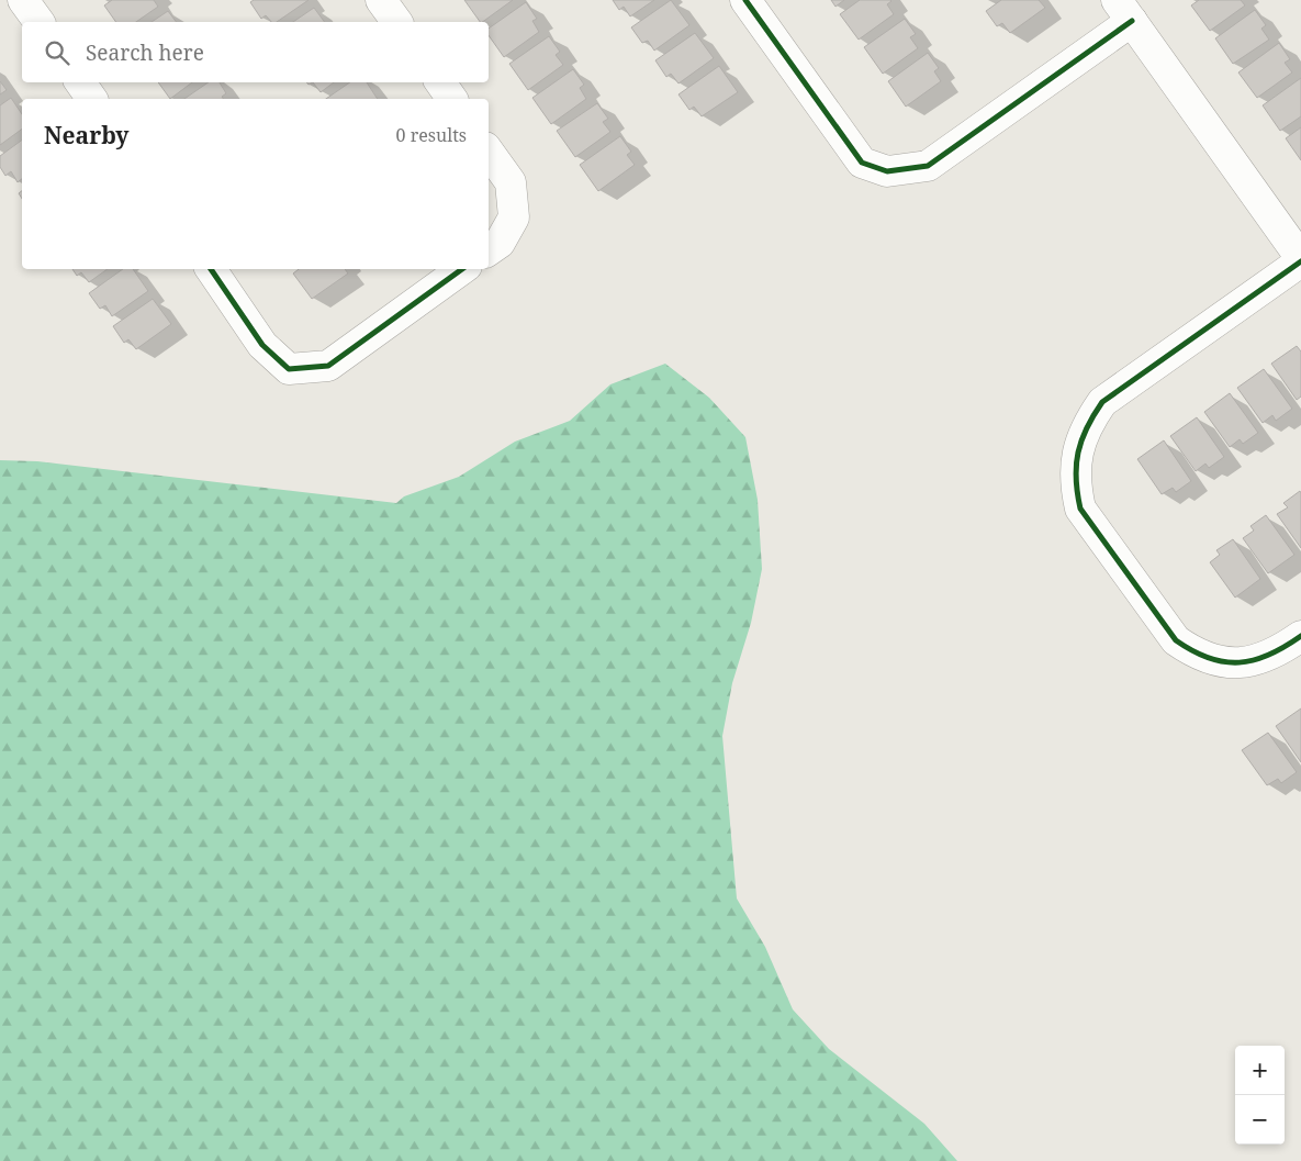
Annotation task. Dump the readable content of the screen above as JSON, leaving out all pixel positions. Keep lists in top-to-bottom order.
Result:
{
  "page": {
    "search": "Search here",
    "heading": ["Nearby", "0 results"],
    "map_buttons": ["+", "−"]
  }
}
